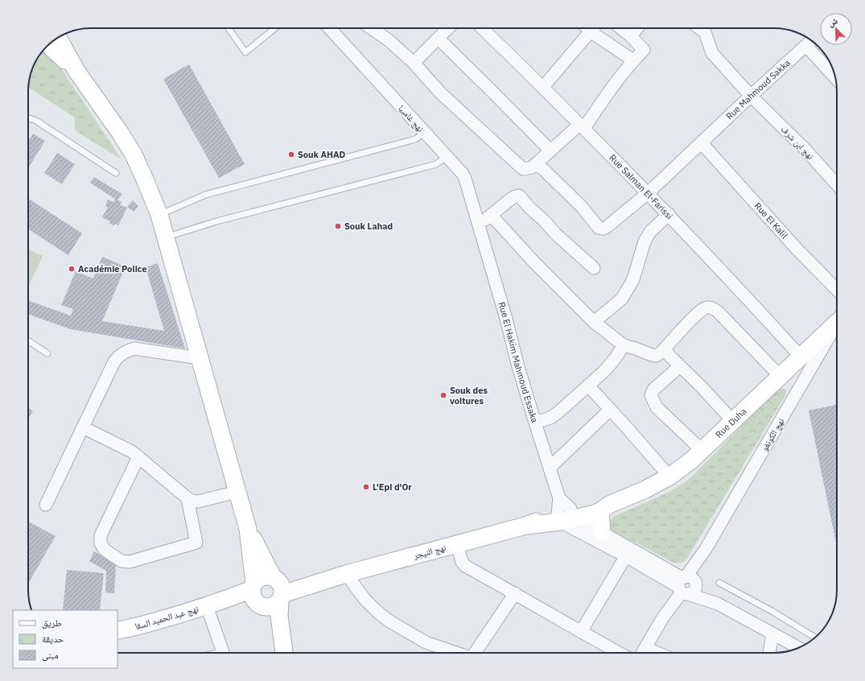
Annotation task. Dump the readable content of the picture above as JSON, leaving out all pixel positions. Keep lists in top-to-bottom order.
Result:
{
  "streets": {
    "main road": ["Rue Duha", "نهج النيجر", "نهج عبد الحميد السقا"],
    "street": [
      "Rue Mahmoud Sakka",
      "نهج غامبيا",
      "نهج ابن شرف",
      "Rue Salman El-Farissi",
      "Rue El Kalil",
      "Rue El Hakim Mahmoud Essaka",
      "نهج الكونغو"
    ]
  },
  "crossings": [
    ["Rue Mahmoud Sakka", "نهج ابن شرف"],
    ["Rue Mahmoud Sakka", "Rue Salman El-Farissi"],
    ["Rue Mahmoud Sakka", "Rue El Kalil"],
    ["نهج غامبيا", "Rue El Hakim Mahmoud Essaka"],
    ["Rue Salman El-Farissi", "Rue Duha"],
    ["Rue El Hakim Mahmoud Essaka", "Rue Duha"],
    ["Rue El Hakim Mahmoud Essaka", "نهج النيجر"],
    ["Rue Duha", "نهج النيجر"],
    ["نهج النيجر", "نهج عبد الحميد السقا"]
  ],
  "places": [
    "Souk AHAD",
    "Souk Lahad",
    "Académie Police",
    "Souk des voitures",
    "L'Epi d'Or"
  ],
  "legend": ["طريق", "حديقة", "مبنى"],
  "north": "top left"
}
